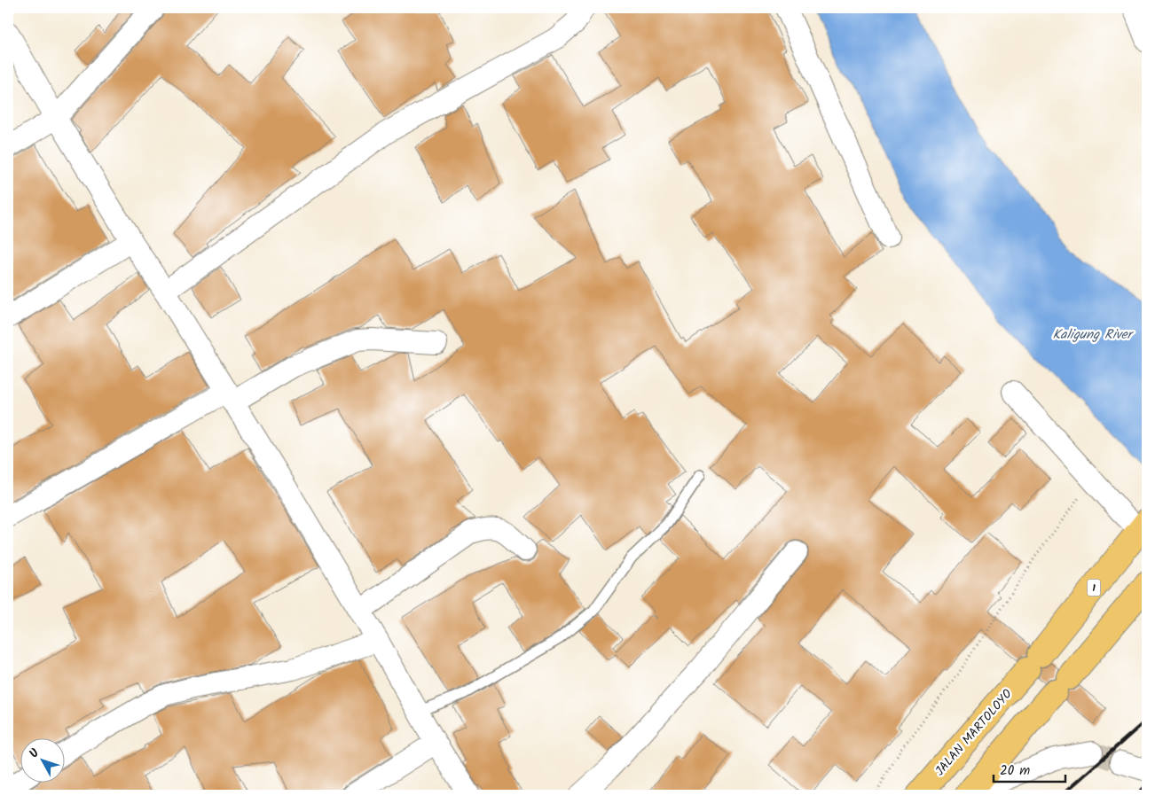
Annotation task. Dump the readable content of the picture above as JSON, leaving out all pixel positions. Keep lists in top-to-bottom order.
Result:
{
  "streets": {
    "highway": ["1", "JALAN MARTOLOYO"]
  },
  "water": ["Kaligung River"],
  "scale_bar": "20 m",
  "north": "top left"
}
